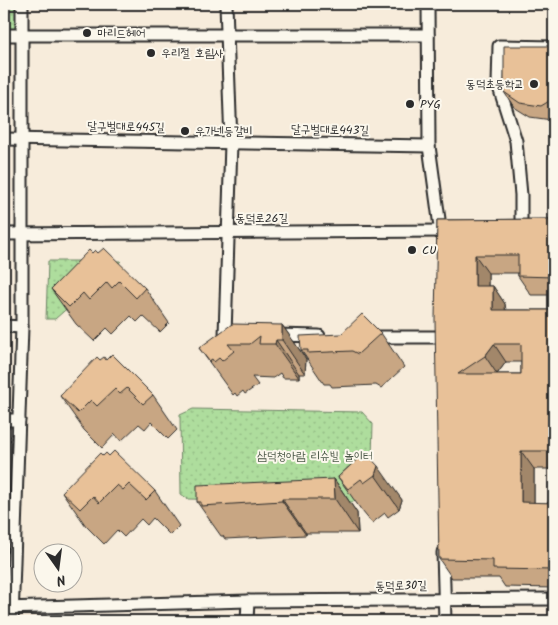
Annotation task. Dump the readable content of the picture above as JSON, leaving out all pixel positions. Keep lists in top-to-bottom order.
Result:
{
  "streets": {
    "street": [
      "달구벌대로445길",
      "달구벌대로443길",
      "동덕로26길",
      "동덕로30길"
    ]
  },
  "crossings": [
    ["달구벌대로445길", "달구벌대로443길"]
  ],
  "parks": ["삼덕청아람 리슈빌 놀이터"],
  "places": [
    "마리드헤어",
    "우리절 호림사",
    "동덕초등학교",
    "PYG",
    "우가네등갈비",
    "CU"
  ],
  "north": "bottom"
}
